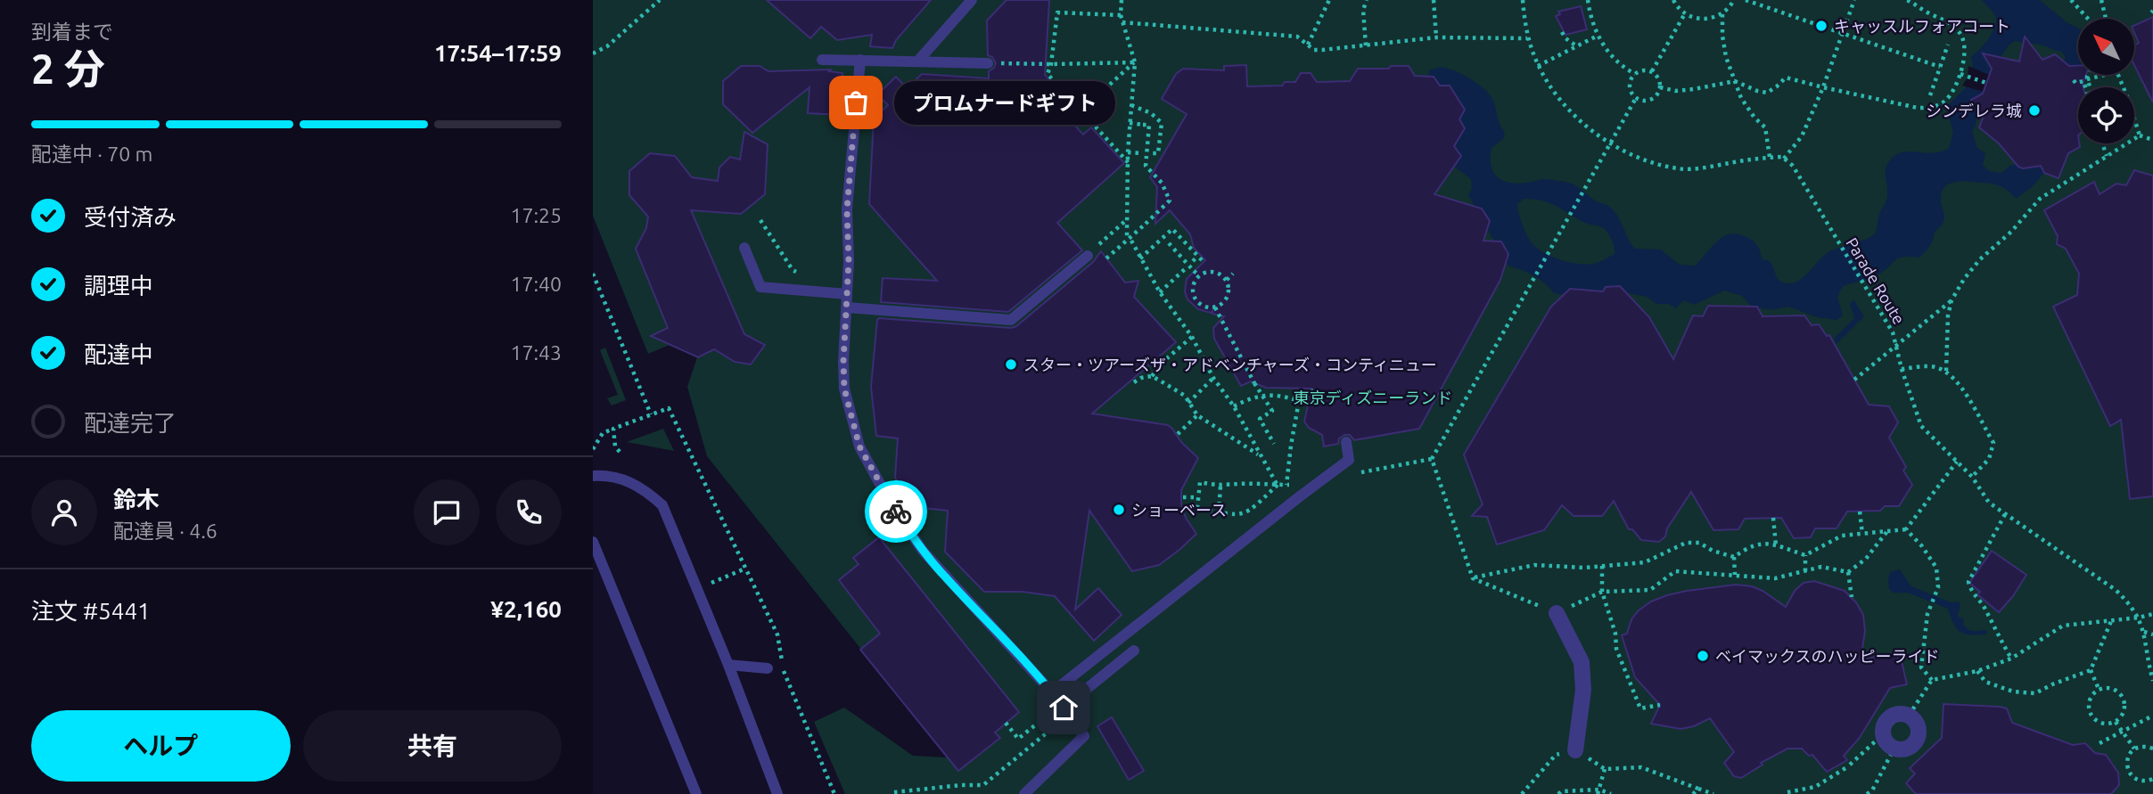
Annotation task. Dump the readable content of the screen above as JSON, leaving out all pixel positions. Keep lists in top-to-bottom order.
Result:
{
  "streets": {
    "path": ["Parade Route"]
  },
  "parks": ["東京ディズニーランド"],
  "places": [
    "キャッスルフォアコート",
    "プロムナードギフト",
    "シンデレラ城",
    "スター・ツアーズザ・アドベンチャーズ・コンティニュー",
    "ショーベース",
    "ベイマックスのハッピーライド"
  ],
  "north": "top left",
  "page": {
    "heading": ["2 分", "到着まで", "17:54–17:59"],
    "panel": [
      "鈴木",
      "配達員 · 4.6",
      "注文 #5441",
      "¥2,160"
    ],
    "bubble": "プロムナードギフト",
    "bar": "配達中 · 70 m",
    "list": [
      ["受付済み", "17:25"],
      ["調理中", "17:40"],
      ["配達中", "17:43"],
      "配達完了"
    ],
    "buttons": ["ヘルプ", "共有"]
  }
}
